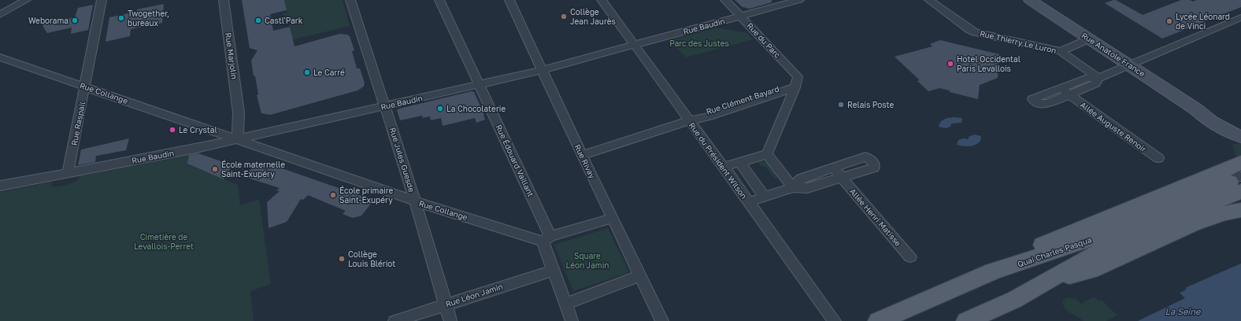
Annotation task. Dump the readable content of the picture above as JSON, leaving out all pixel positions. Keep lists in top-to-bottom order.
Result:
{
  "streets": {
    "main road": ["Rue Anatole France", "Quai Charles Pasqua"],
    "street": [
      "Rue Baudin",
      "Rue du Parc",
      "Rue Thierry Le Luron",
      "Rue Marjolin",
      "Rue Collange",
      "Rue Clément Bayard",
      "Rue Raspail",
      "Allée Auguste Renoir",
      "Rue Jules Guesde",
      "Rue Édouard Vaillant",
      "Rue du Président Wilson",
      "Rue Rivay",
      "Allée Henri Matisse",
      "Rue Léon Jamin"
    ]
  },
  "crossings": [
    ["Rue Baudin", "Rue du Parc"],
    ["Rue Baudin", "Rue Marjolin"],
    ["Rue Baudin", "Rue Collange"],
    ["Rue Baudin", "Rue Raspail"],
    ["Rue Baudin", "Rue Jules Guesde"],
    ["Rue Baudin", "Rue Édouard Vaillant"],
    ["Rue Baudin", "Rue du Président Wilson"],
    ["Rue Baudin", "Rue Rivay"],
    ["Rue du Parc", "Rue Clément Bayard"],
    ["Rue Marjolin", "Rue Collange"],
    ["Rue Collange", "Rue Raspail"],
    ["Rue Collange", "Rue Jules Guesde"],
    ["Rue Collange", "Rue Édouard Vaillant"],
    ["Rue Clément Bayard", "Rue du Président Wilson"],
    ["Rue Clément Bayard", "Rue Rivay"],
    ["Rue Jules Guesde", "Rue Léon Jamin"],
    ["Rue Édouard Vaillant", "Rue Léon Jamin"]
  ],
  "water": ["La Seine"],
  "parks": ["Parc des Justes", "Cimetière de Levallois-Perret", "Square Léon Jamin"],
  "places": [
    "Collège Jean Jaurès",
    "Twogether, bureaux",
    "Weborama",
    "Castl'Park",
    "Lycée Léonard de Vinci",
    "Hotel Occidental Paris Levallois",
    "Le Carré",
    "Relais Poste",
    "La Chocolaterie",
    "Le Crystal",
    "École maternelle Saint-Exupéry",
    "École primaire Saint-Exupéry",
    "Collège Louis Blériot"
  ]
}
